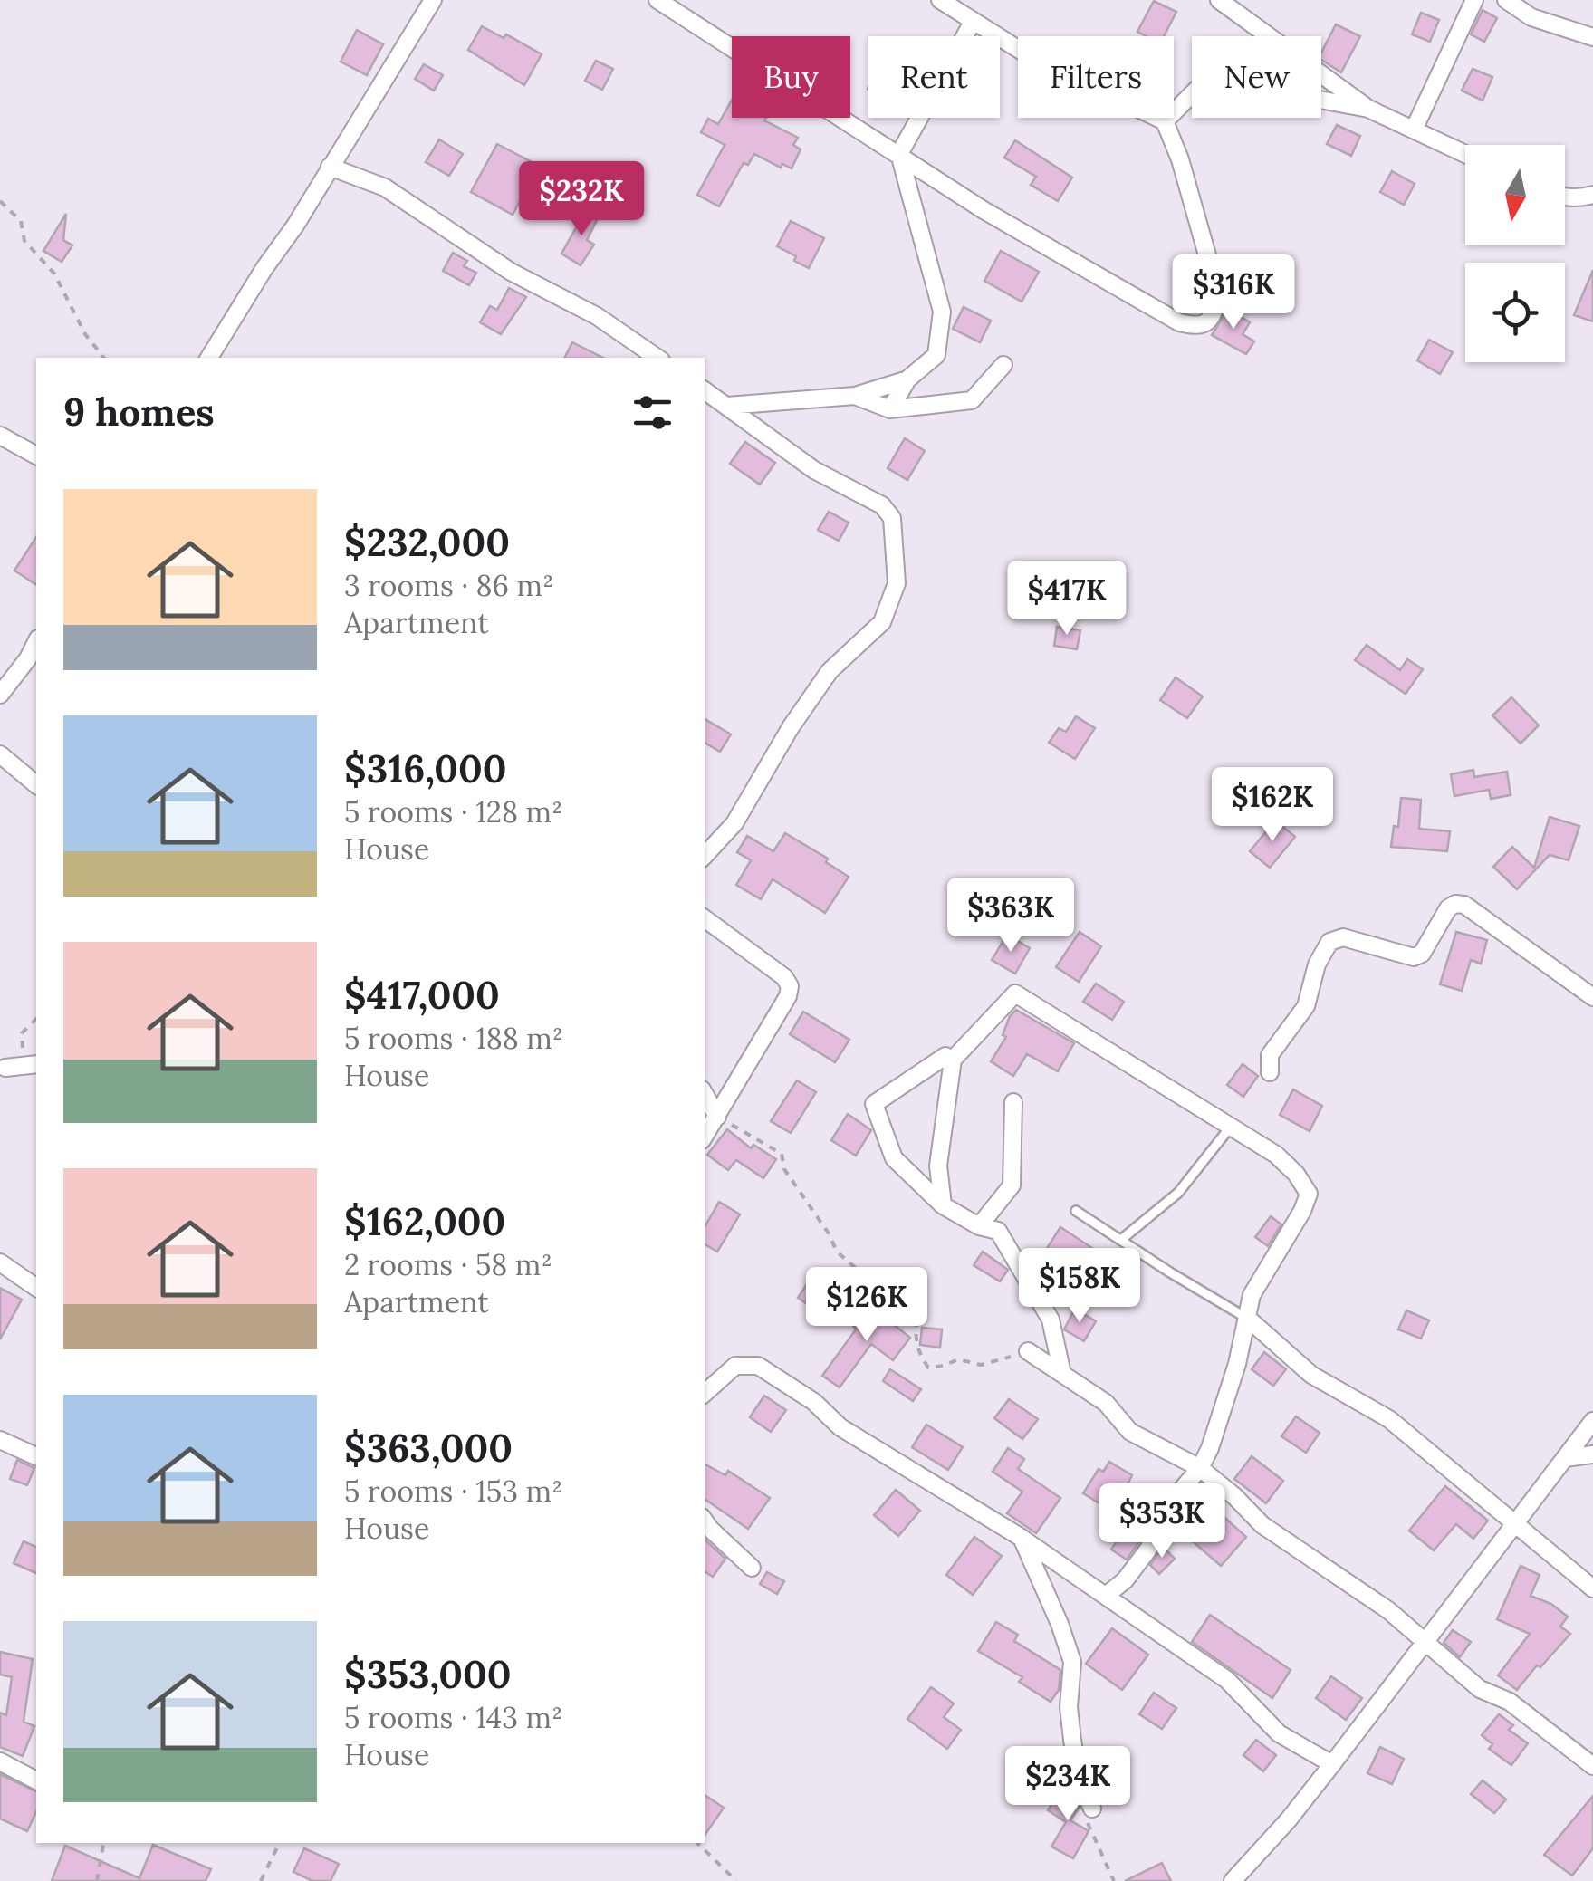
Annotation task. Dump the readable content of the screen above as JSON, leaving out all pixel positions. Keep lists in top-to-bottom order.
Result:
{
  "north": "bottom",
  "page": {
    "chip": [
      "Buy",
      "Rent",
      "Filters",
      "New"
    ],
    "price": [
      "$232K",
      "$316K",
      "$417K",
      "$162K",
      "$363K",
      "$158K",
      "$126K",
      "$353K",
      "$234K"
    ],
    "heading": "9 homes",
    "list": [
      {
        "name": "$232,000",
        "note": "3 rooms · 86 m² · Apartment"
      },
      {
        "name": "$316,000",
        "note": "5 rooms · 128 m² · House"
      },
      {
        "name": "$417,000",
        "note": "5 rooms · 188 m² · House"
      },
      {
        "name": "$162,000",
        "note": "2 rooms · 58 m² · Apartment"
      },
      {
        "name": "$363,000",
        "note": "5 rooms · 153 m² · House"
      },
      {
        "name": "$353,000",
        "note": "5 rooms · 143 m² · House"
      }
    ]
  }
}
